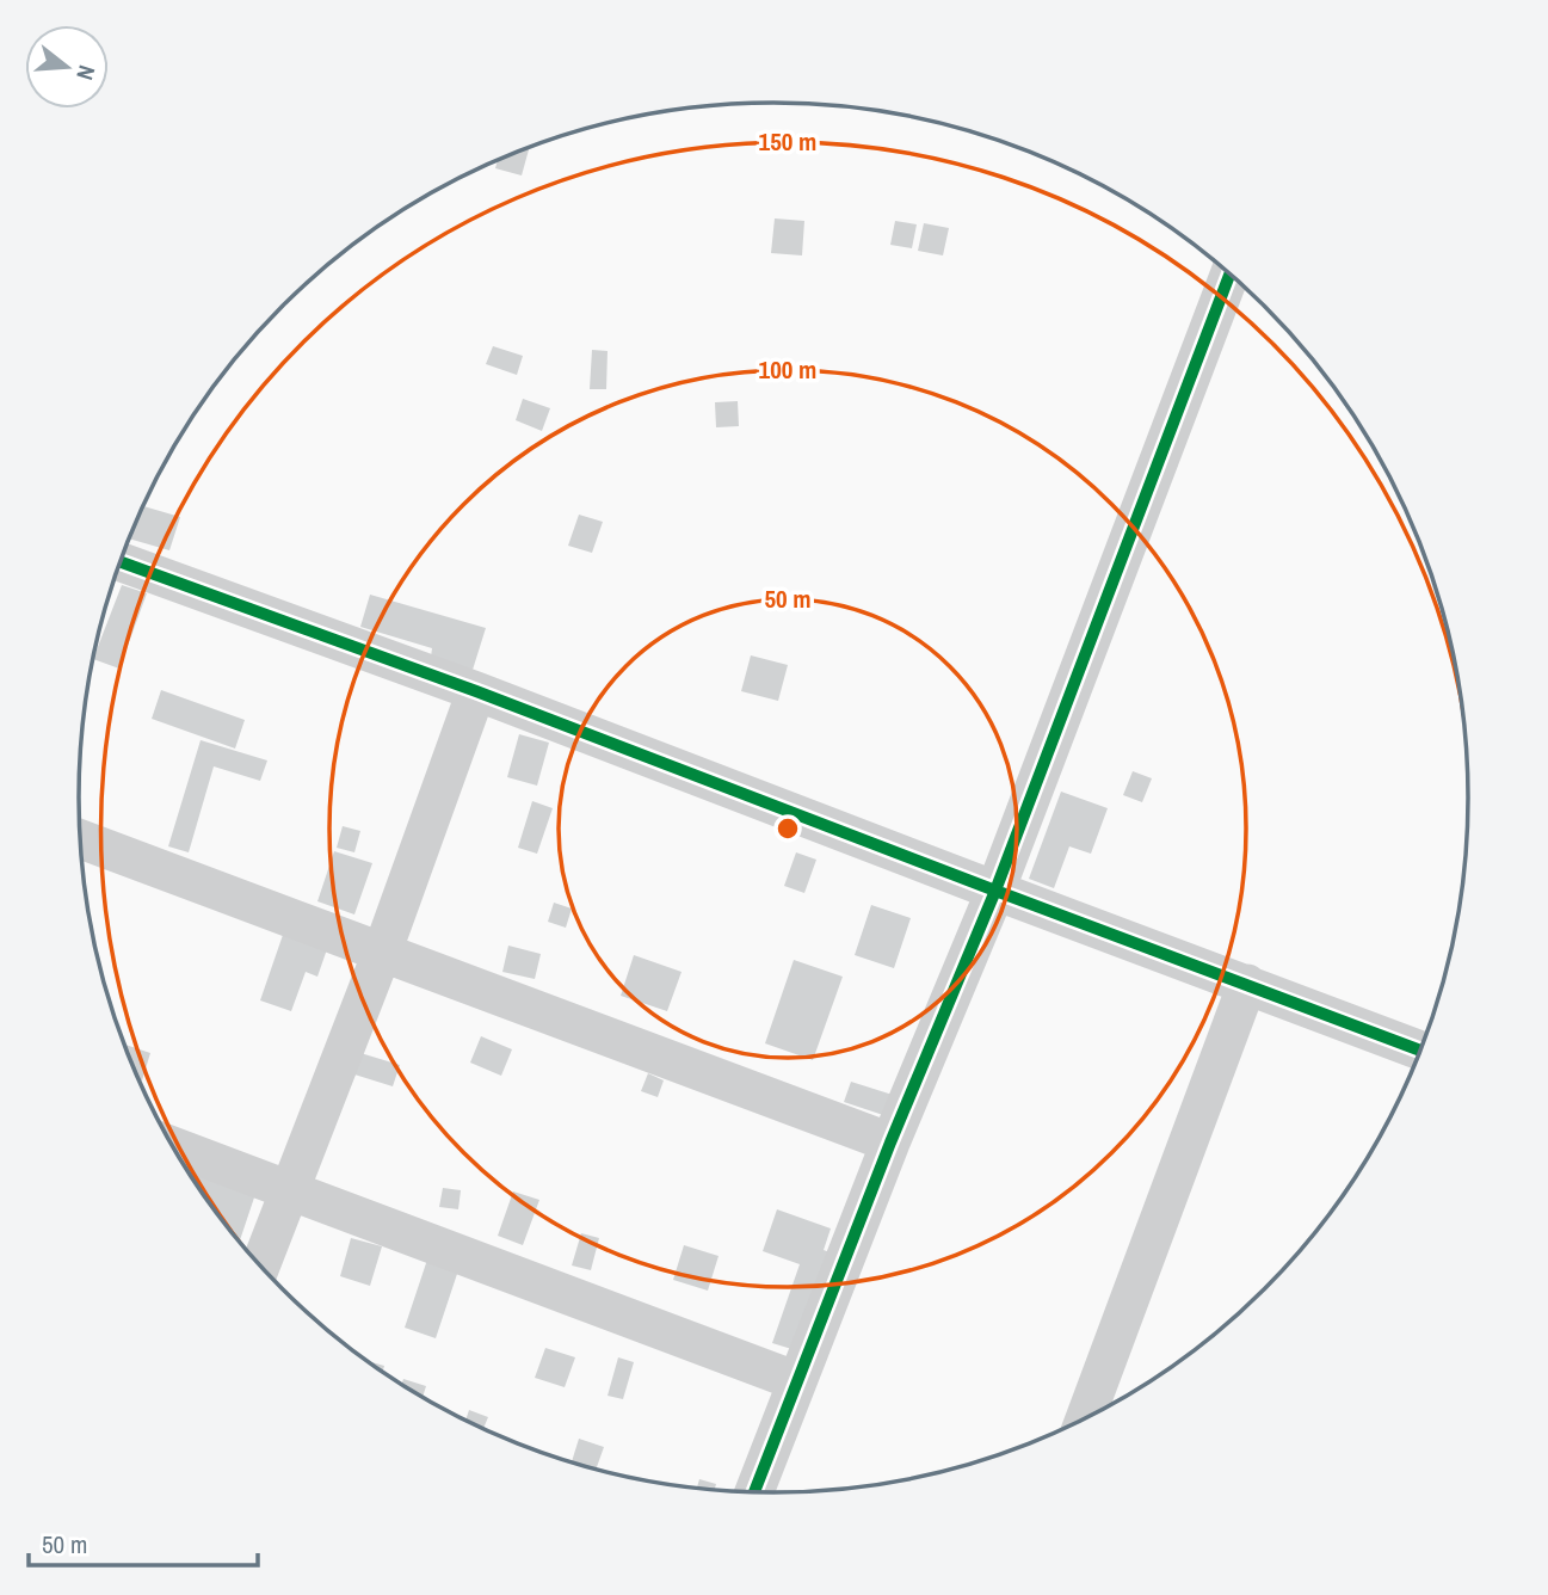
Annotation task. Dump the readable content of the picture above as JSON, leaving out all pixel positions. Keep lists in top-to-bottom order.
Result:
{
  "scale_bar": "50 m",
  "north": "right",
  "rings": ["150 m", "100 m", "50 m"]
}
